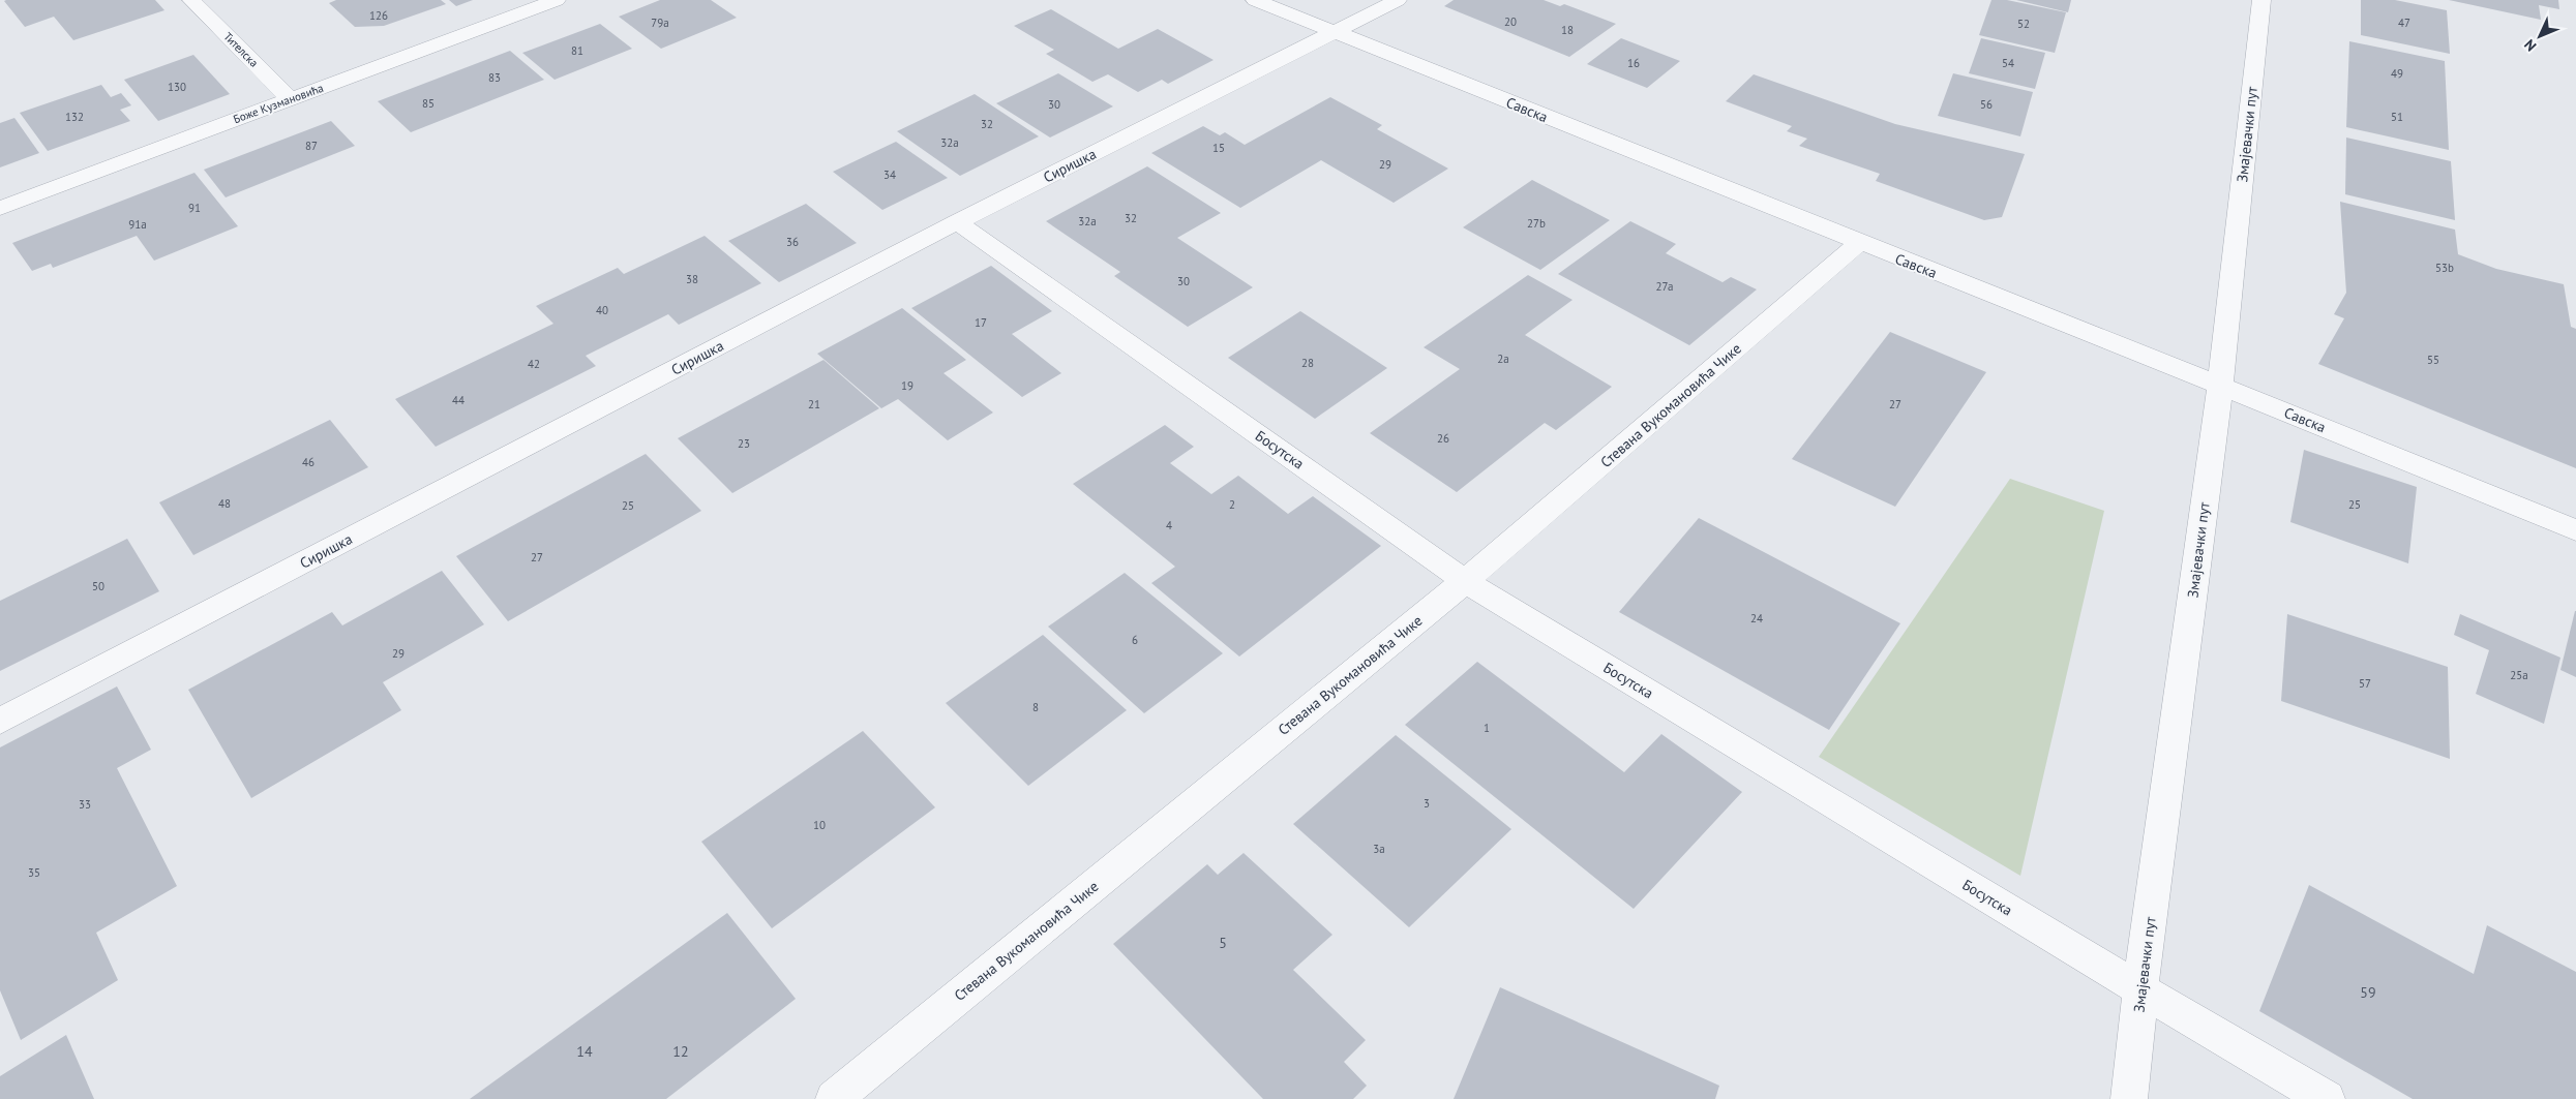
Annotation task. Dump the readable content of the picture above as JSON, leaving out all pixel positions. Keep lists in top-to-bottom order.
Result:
{
  "streets": {
    "street": [
      "Тителска",
      "Боже Кузмановића",
      "Савска",
      "Змајевачки пут",
      "Сиришка",
      "Стевана Вукомановића Чике",
      "Босутска"
    ]
  },
  "crossings": [
    ["Тителска", "Боже Кузмановића"],
    ["Савска", "Змајевачки пут"],
    ["Савска", "Сиришка"],
    ["Савска", "Стевана Вукомановића Чике"],
    ["Змајевачки пут", "Босутска"],
    ["Сиришка", "Босутска"],
    ["Стевана Вукомановића Чике", "Босутска"]
  ],
  "house_numbers": [
    "126",
    "20",
    "79a",
    "47",
    "52",
    "18",
    "81",
    "16",
    "54",
    "49",
    "83",
    "130",
    "85",
    "30",
    "56",
    "132",
    "51",
    "32",
    "32a",
    "87",
    "15",
    "29",
    "34",
    "91",
    "32",
    "32a",
    "27b",
    "91a",
    "36",
    "53b",
    "38",
    "30",
    "27a",
    "40",
    "17",
    "2a",
    "55",
    "28",
    "42",
    "19",
    "44",
    "21",
    "27",
    "26",
    "23",
    "46",
    "48",
    "2",
    "25",
    "25",
    "4",
    "27",
    "50",
    "24",
    "6",
    "29",
    "25a",
    "57",
    "8",
    "1",
    "3",
    "33",
    "10",
    "3a",
    "35",
    "5",
    "59",
    "14",
    "12"
  ],
  "north": "bottom left"
}
